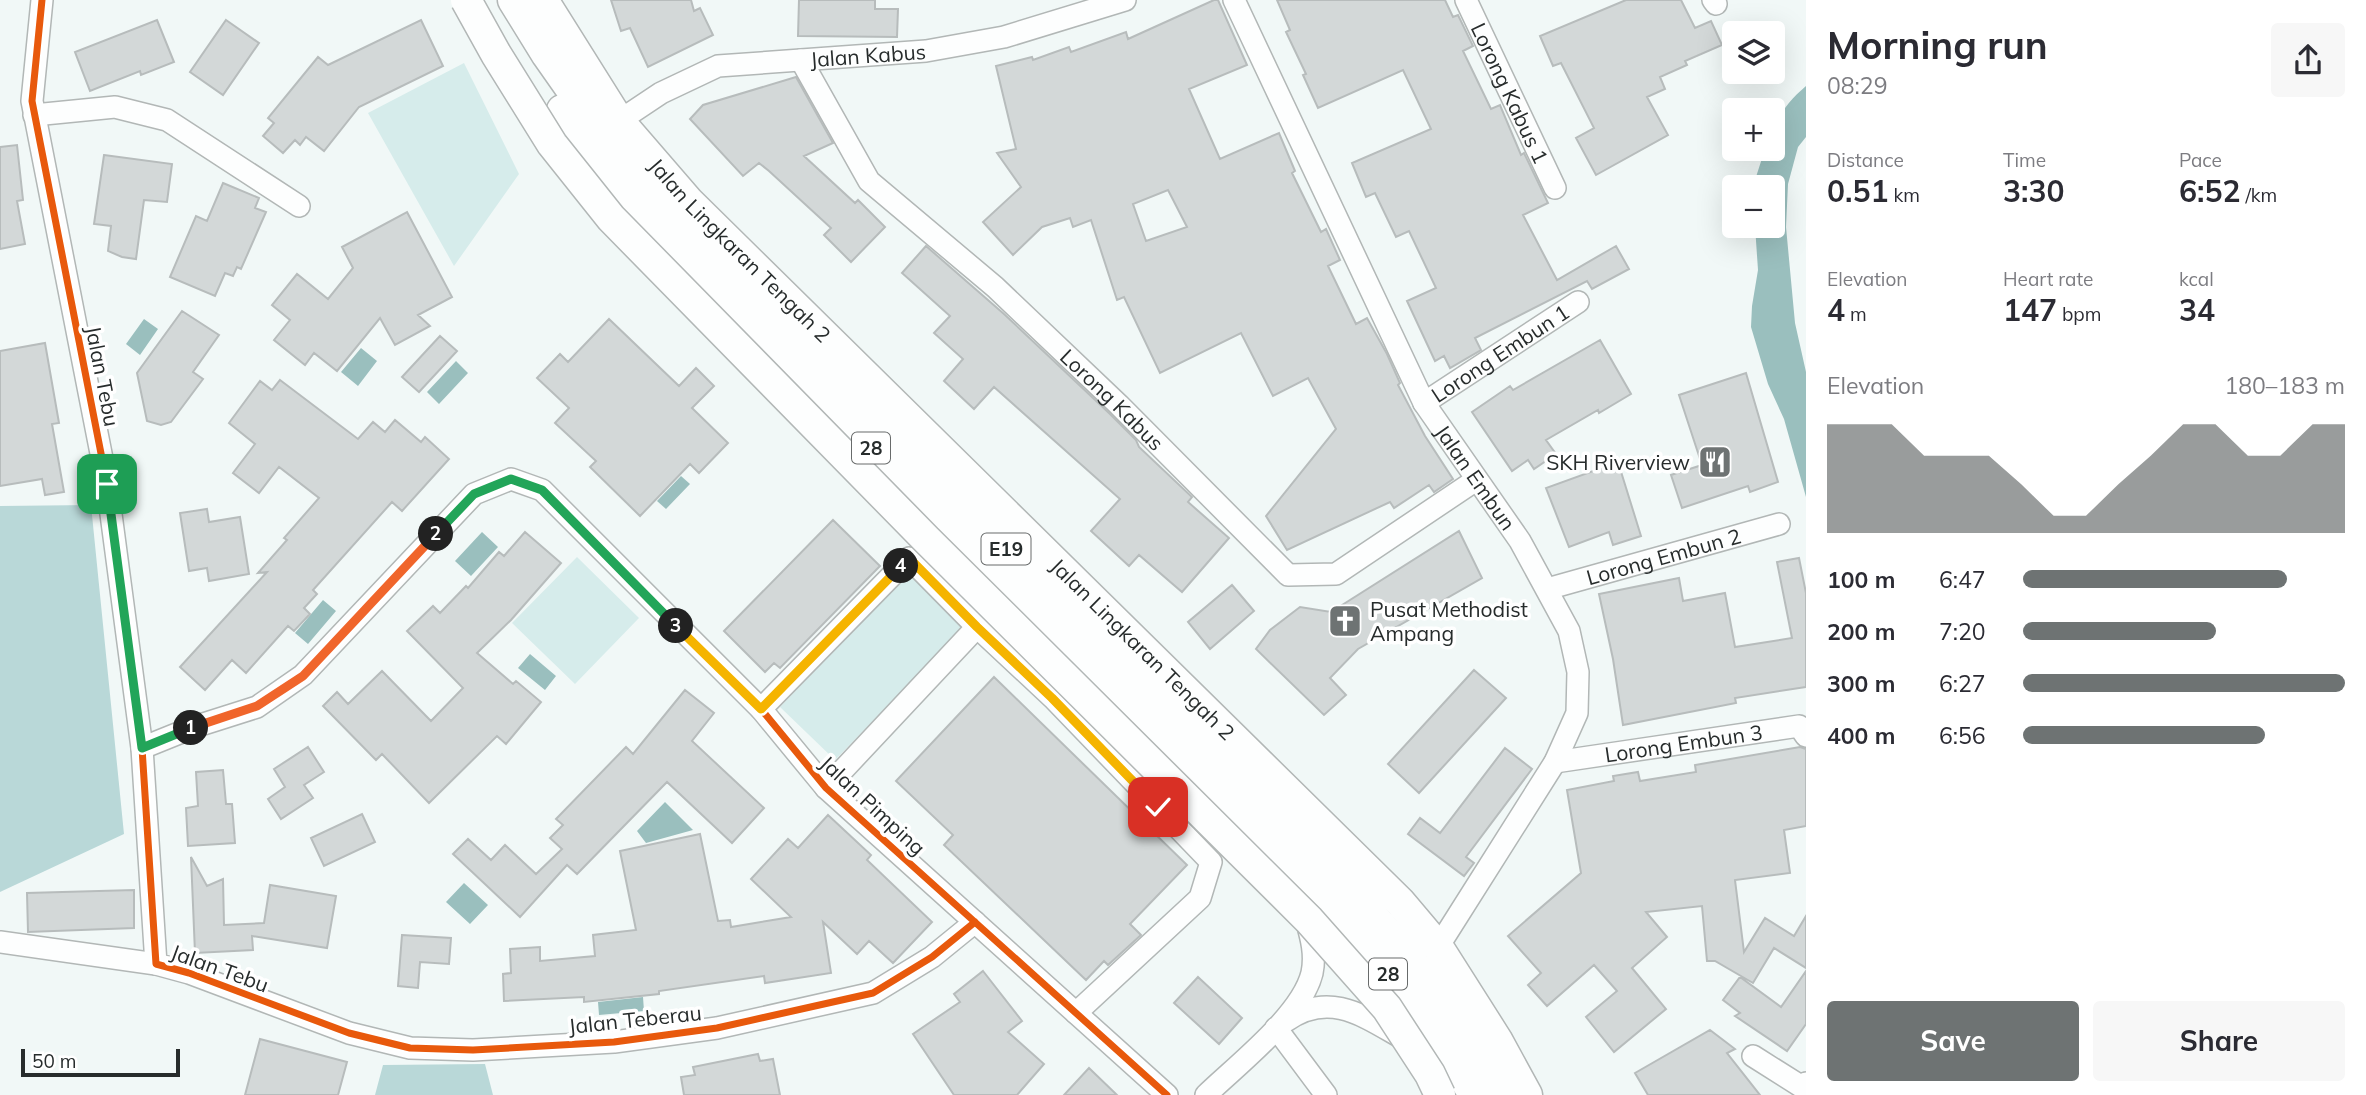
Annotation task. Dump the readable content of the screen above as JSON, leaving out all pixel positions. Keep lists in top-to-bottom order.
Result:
{
  "streets": {
    "highway": ["Jalan Lingkaran Tengah 2", "28", "E19"],
    "street": [
      "Jalan Kabus",
      "Lorong Kabus 1",
      "Lorong Embun 1",
      "Jalan Tebu",
      "Lorong Kabus",
      "Jalan Embun",
      "Lorong Embun 2",
      "Lorong Embun 3",
      "Jalan Pimping",
      "Jalan Teberau"
    ]
  },
  "crossings": [
    ["Jalan Kabus", "Jalan Lingkaran Tengah 2"],
    ["Jalan Kabus", "Lorong Kabus"],
    ["Jalan Lingkaran Tengah 2", "Jalan Embun"],
    ["Lorong Embun 1", "Jalan Embun"],
    ["Jalan Tebu", "Jalan Pimping"],
    ["Jalan Tebu", "Jalan Teberau"],
    ["Lorong Kabus", "Jalan Embun"],
    ["Jalan Embun", "Lorong Embun 2"],
    ["Jalan Embun", "Lorong Embun 3"],
    ["Jalan Pimping", "Jalan Teberau"]
  ],
  "places": {
    "restaurant": ["SKH Riverview"],
    "church": ["Pusat Methodist Ampang"]
  },
  "scale_bar": "50 m",
  "page": {
    "heading": ["Morning run", "08:29"],
    "map_buttons": ["+", "−"],
    "stats": [
      ["Distance", "0.51 km"],
      ["Time", "3:30"],
      ["Pace", "6:52 /km"],
      ["Elevation", "4 m"],
      ["Heart rate", "147 bpm"],
      ["kcal", "34"]
    ],
    "chart": ["Elevation", "180–183 m"],
    "pins": [
      "2",
      "4",
      "3",
      "1"
    ],
    "list": [
      {
        "name": "100 m",
        "note": "6:47"
      },
      {
        "name": "200 m",
        "note": "7:20"
      },
      {
        "name": "300 m",
        "note": "6:27"
      },
      {
        "name": "400 m",
        "note": "6:56"
      }
    ],
    "buttons": ["Save", "Share"],
    "scale": "50 m"
  }
}
